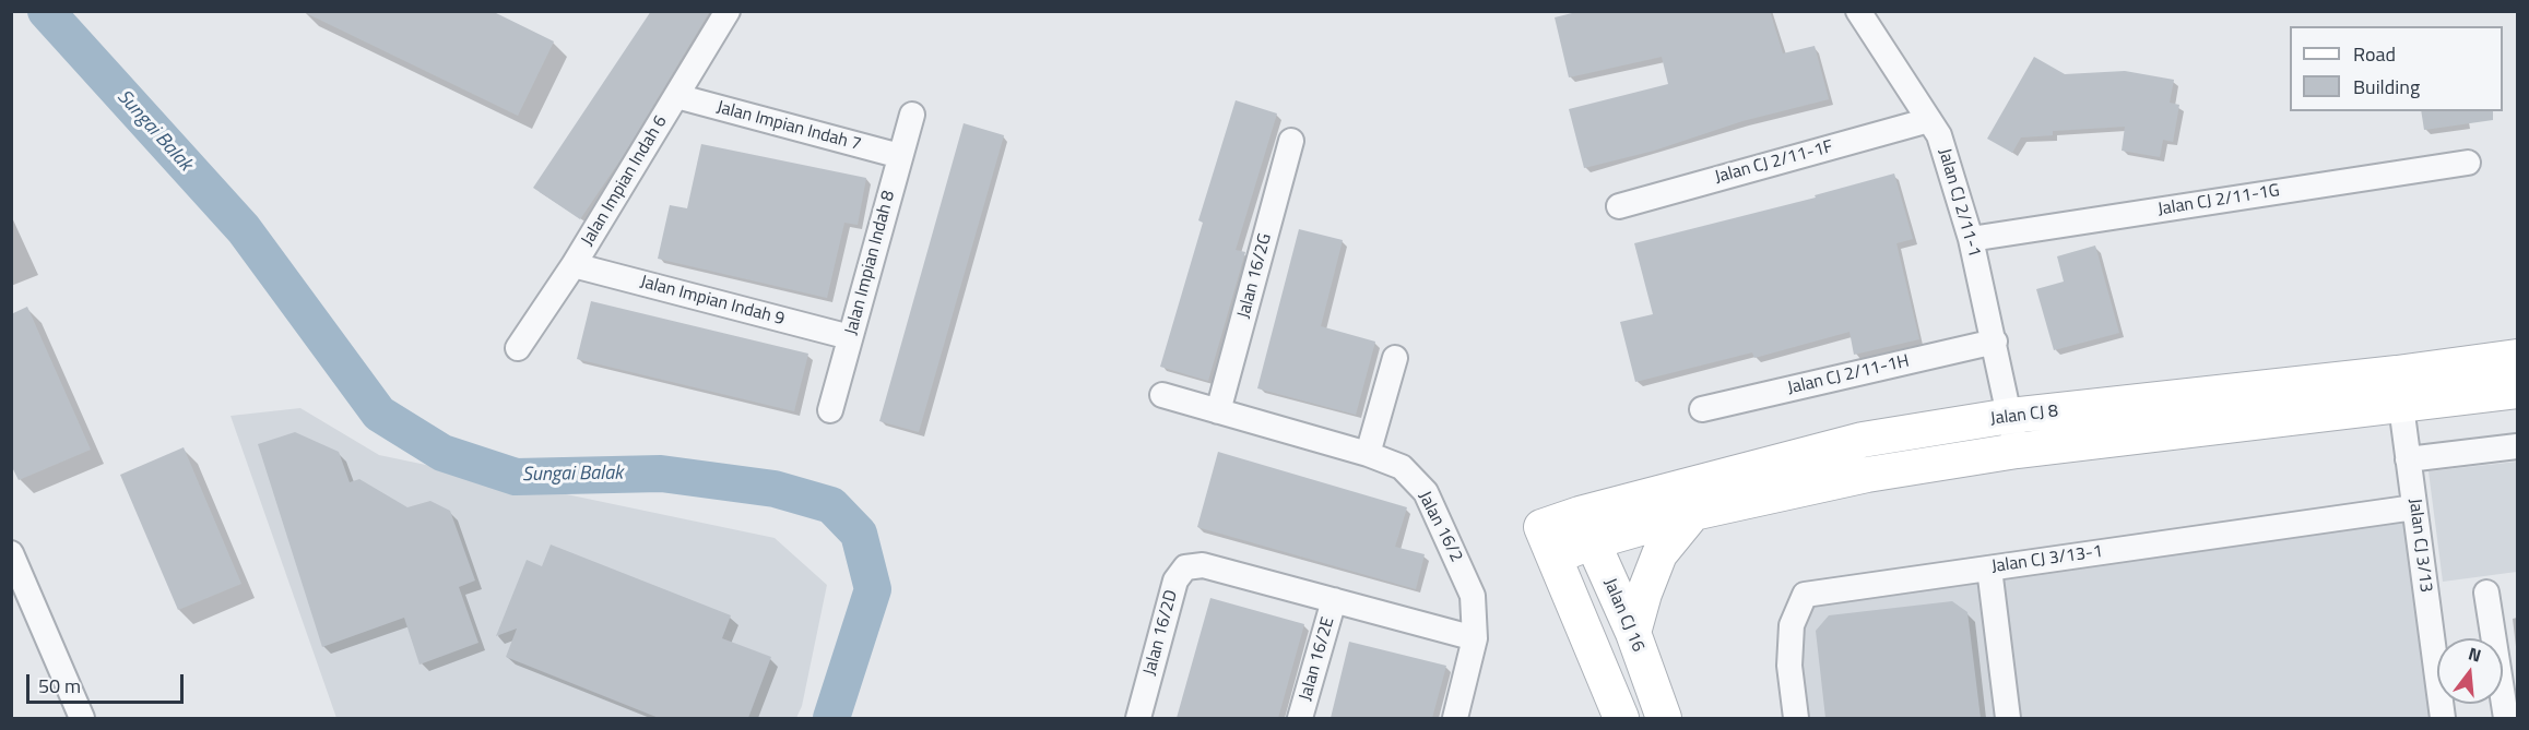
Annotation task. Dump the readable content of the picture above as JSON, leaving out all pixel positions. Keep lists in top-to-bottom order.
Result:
{
  "streets": {
    "street": [
      "Jalan Impian Indah 7",
      "Jalan CJ 2/11-1F",
      "Jalan Impian Indah 6",
      "Jalan CJ 2/11-1G",
      "Jalan CJ 2/11-1",
      "Jalan Impian Indah 8",
      "Jalan 16/2G",
      "Jalan Impian Indah 9",
      "Jalan CJ 2/11-1H",
      "Jalan CJ 8",
      "Jalan 16/2",
      "Jalan CJ 3/13",
      "Jalan CJ 3/13-1",
      "Jalan CJ 16",
      "Jalan 16/2D",
      "Jalan 16/2E"
    ]
  },
  "crossings": [
    ["Jalan Impian Indah 7", "Jalan Impian Indah 6"],
    ["Jalan Impian Indah 7", "Jalan Impian Indah 8"],
    ["Jalan CJ 2/11-1F", "Jalan CJ 2/11-1"],
    ["Jalan Impian Indah 6", "Jalan Impian Indah 9"],
    ["Jalan CJ 2/11-1G", "Jalan CJ 2/11-1"],
    ["Jalan CJ 2/11-1", "Jalan CJ 2/11-1H"],
    ["Jalan CJ 2/11-1", "Jalan CJ 8"],
    ["Jalan Impian Indah 8", "Jalan Impian Indah 9"],
    ["Jalan 16/2G", "Jalan 16/2"],
    ["Jalan CJ 8", "Jalan CJ 3/13"],
    ["Jalan CJ 8", "Jalan CJ 16"],
    ["Jalan CJ 3/13", "Jalan CJ 3/13-1"],
    ["Jalan 16/2D", "Jalan 16/2E"]
  ],
  "water": ["Sungai Balak"],
  "legend": ["Road", "Building"],
  "scale_bar": "50 m",
  "north": "top"
}
